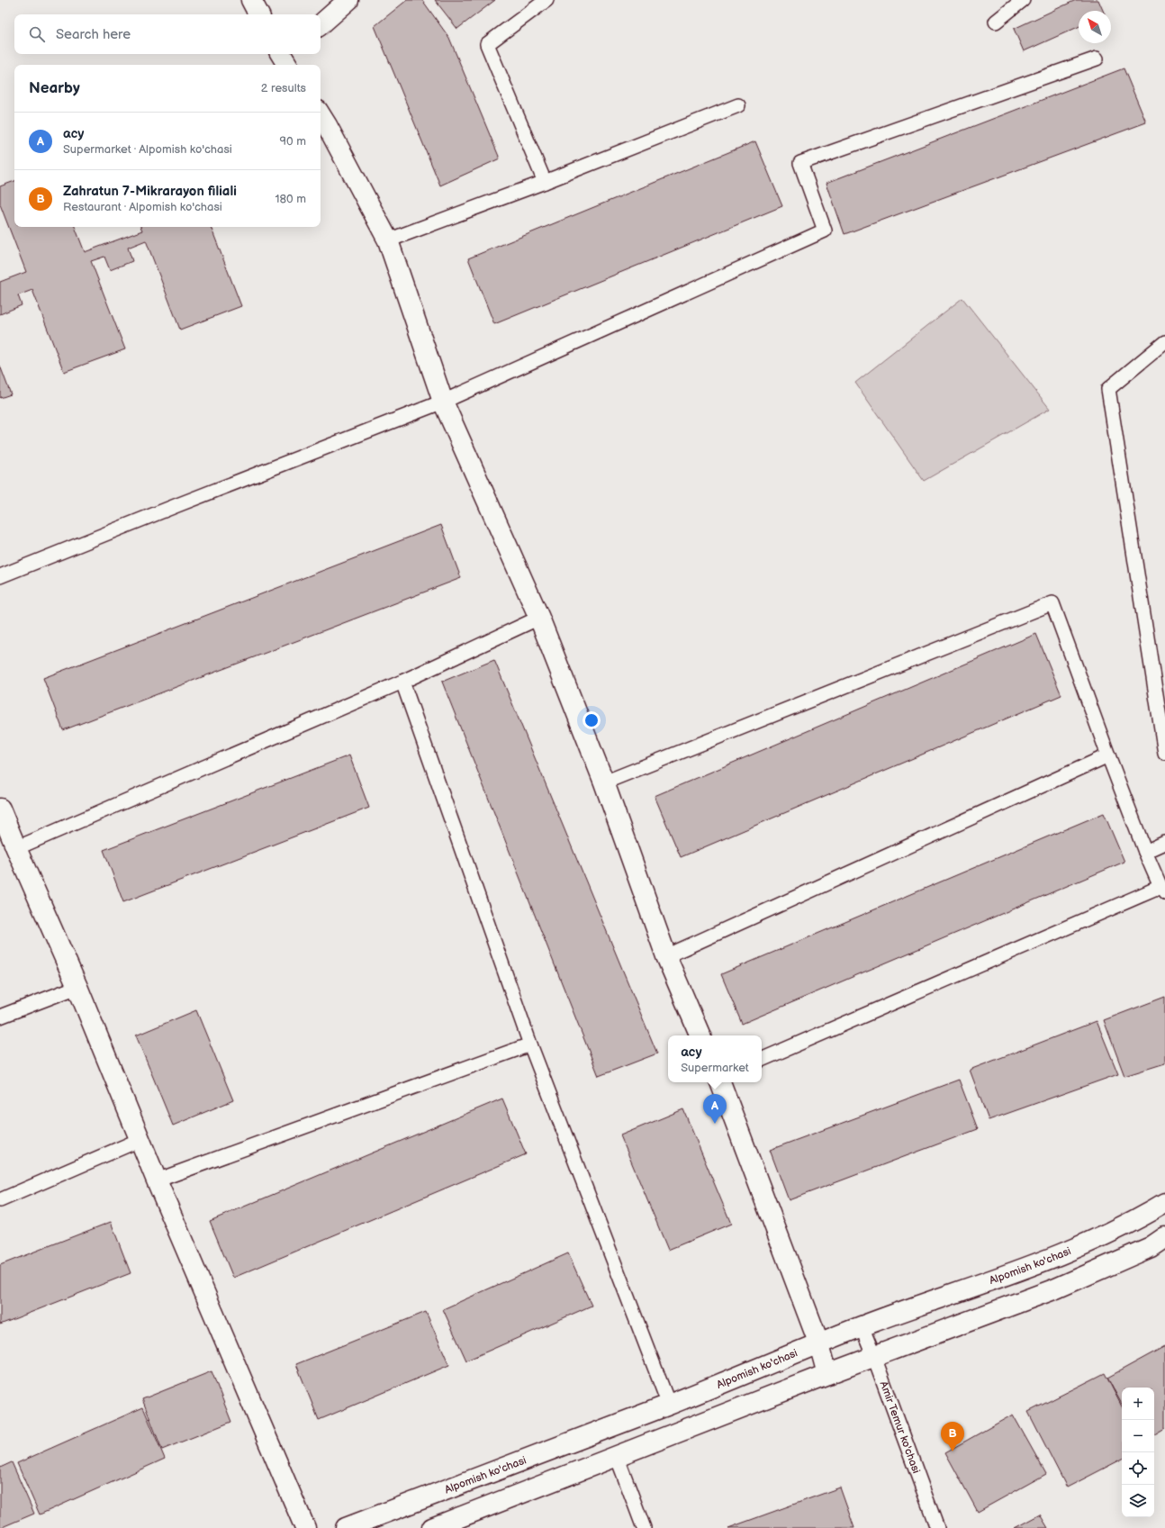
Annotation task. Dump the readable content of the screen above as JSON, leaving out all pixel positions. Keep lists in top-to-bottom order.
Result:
{
  "streets": {
    "street": ["Alpomish ko'chasi"],
    "lane": ["Amir Temur ko'chasi"]
  },
  "crossings": [
    ["Alpomish ko'chasi", "Amir Temur ko'chasi"]
  ],
  "north": "top left",
  "page": {
    "search": "Search here",
    "heading": ["Nearby", "2 results"],
    "list": [
      {
        "mark": "A",
        "name": "асу",
        "note": "Supermarket · Alpomish ko'chasi",
        "value": "90 m"
      },
      {
        "mark": "B",
        "name": "Zahratun 7-Mikrarayon filiali",
        "note": "Restaurant · Alpomish ko'chasi",
        "value": "180 m"
      }
    ],
    "popup": ["асу", "Supermarket"],
    "pins": ["A", "B"],
    "map_buttons": ["+", "−"]
  }
}
